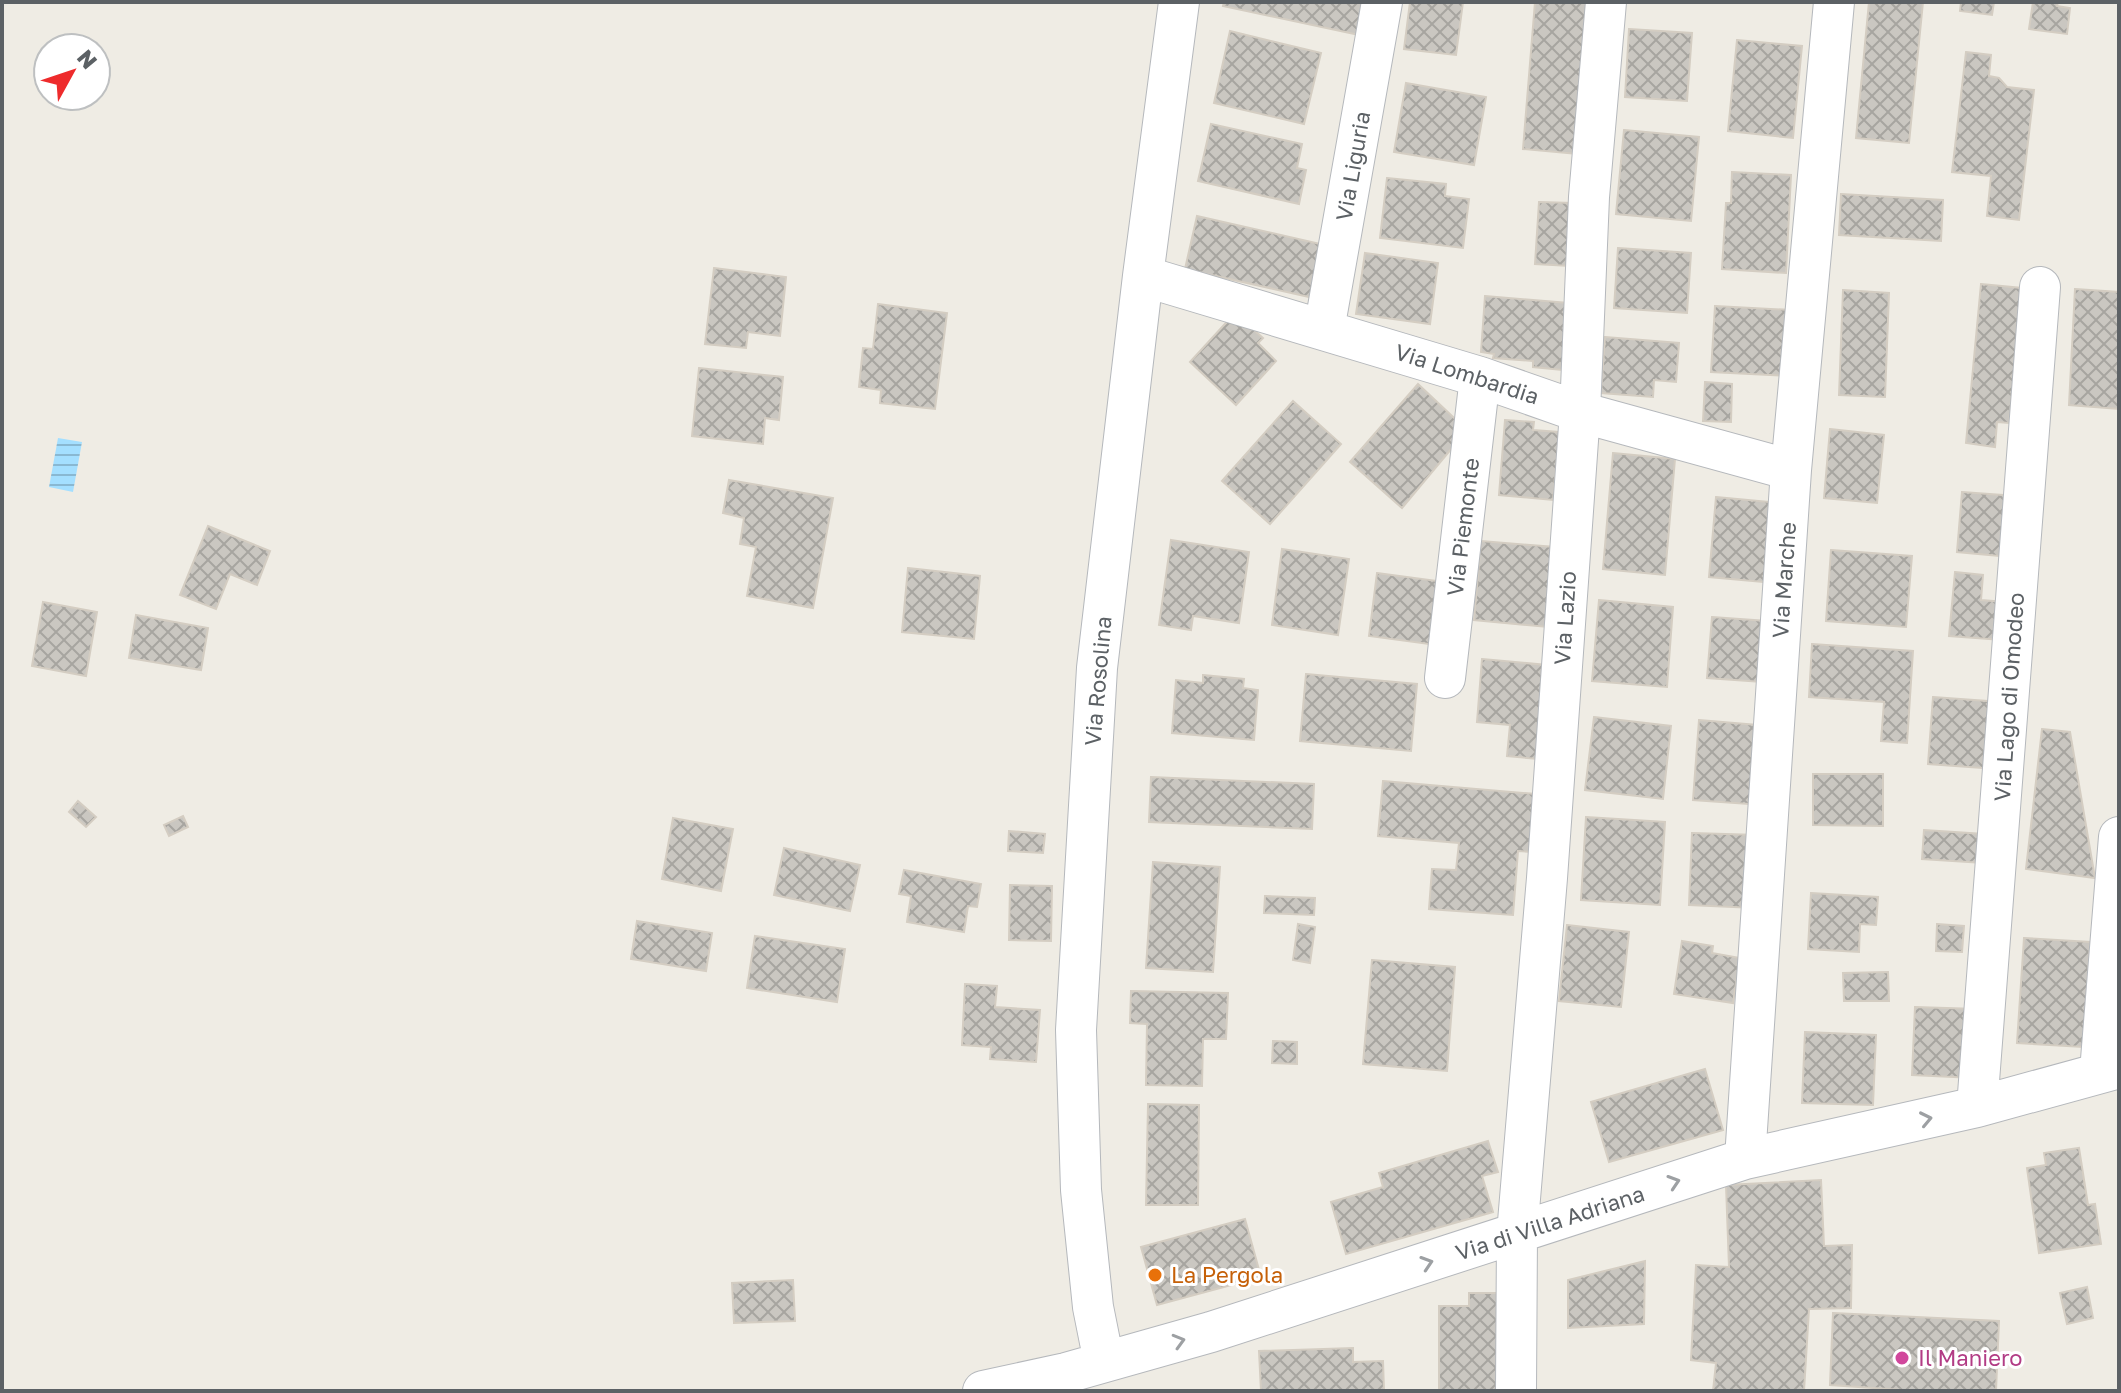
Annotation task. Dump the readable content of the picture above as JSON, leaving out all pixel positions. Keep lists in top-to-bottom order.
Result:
{
  "streets": {
    "street": [
      "Via Liguria",
      "Via Lombardia",
      "Via Piemonte",
      "Via Marche",
      "Via Lazio",
      "Via Rosolina",
      "Via Lago di Omodeo",
      "Via di Villa Adriana"
    ]
  },
  "crossings": [
    ["Via Liguria", "Via Lombardia"],
    ["Via Lombardia", "Via Piemonte"],
    ["Via Lombardia", "Via Marche"],
    ["Via Lombardia", "Via Lazio"],
    ["Via Lombardia", "Via Rosolina"],
    ["Via Marche", "Via di Villa Adriana"],
    ["Via Lazio", "Via di Villa Adriana"],
    ["Via Rosolina", "Via di Villa Adriana"],
    ["Via Lago di Omodeo", "Via di Villa Adriana"]
  ],
  "one_way": ["Via di Villa Adriana"],
  "places": ["La Pergola", "Il Maniero"],
  "north": "top right"
}
